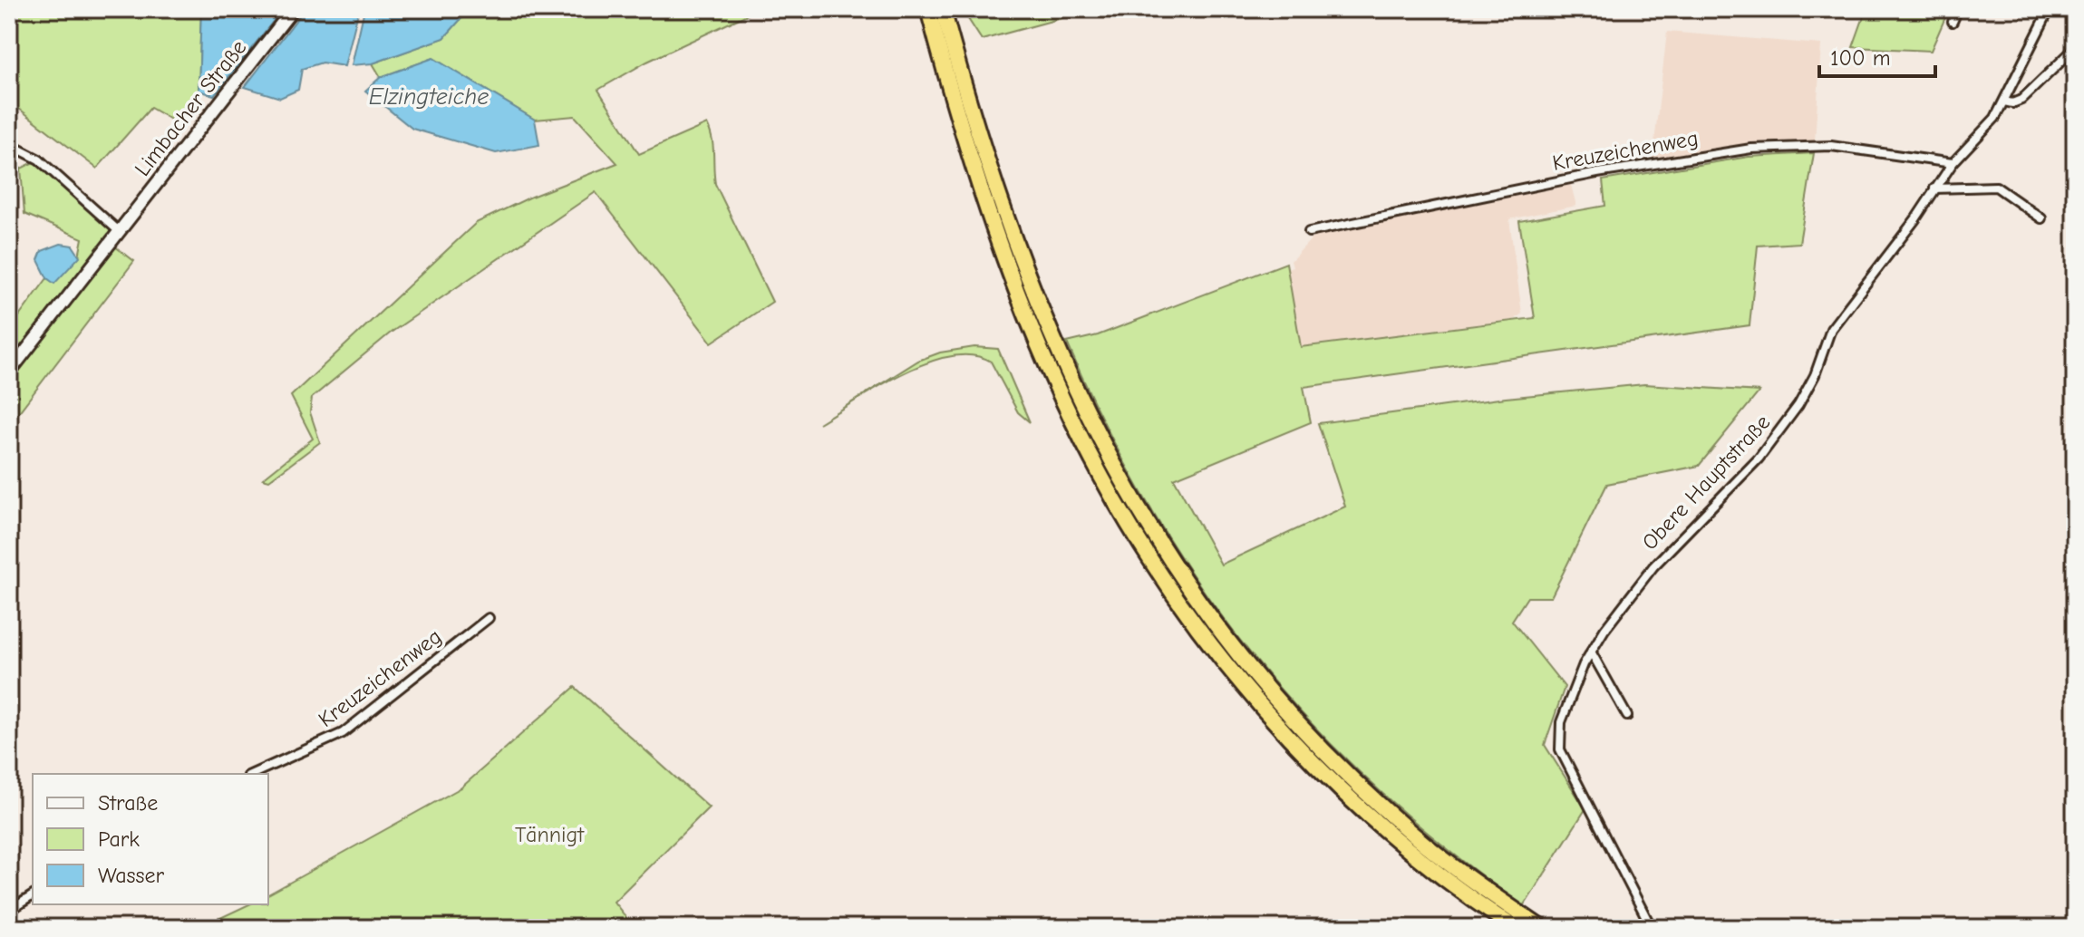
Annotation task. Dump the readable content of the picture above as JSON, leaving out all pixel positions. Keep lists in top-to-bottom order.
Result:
{
  "streets": {
    "main road": ["Limbacher Straße"],
    "street": ["Kreuzeichenweg", "Obere Hauptstraße"]
  },
  "crossings": [
    ["Kreuzeichenweg", "Obere Hauptstraße"]
  ],
  "water": ["Elzingteiche"],
  "parks": ["Tännigt"],
  "legend": ["Straße", "Park", "Wasser"],
  "scale_bar": "100 m"
}
